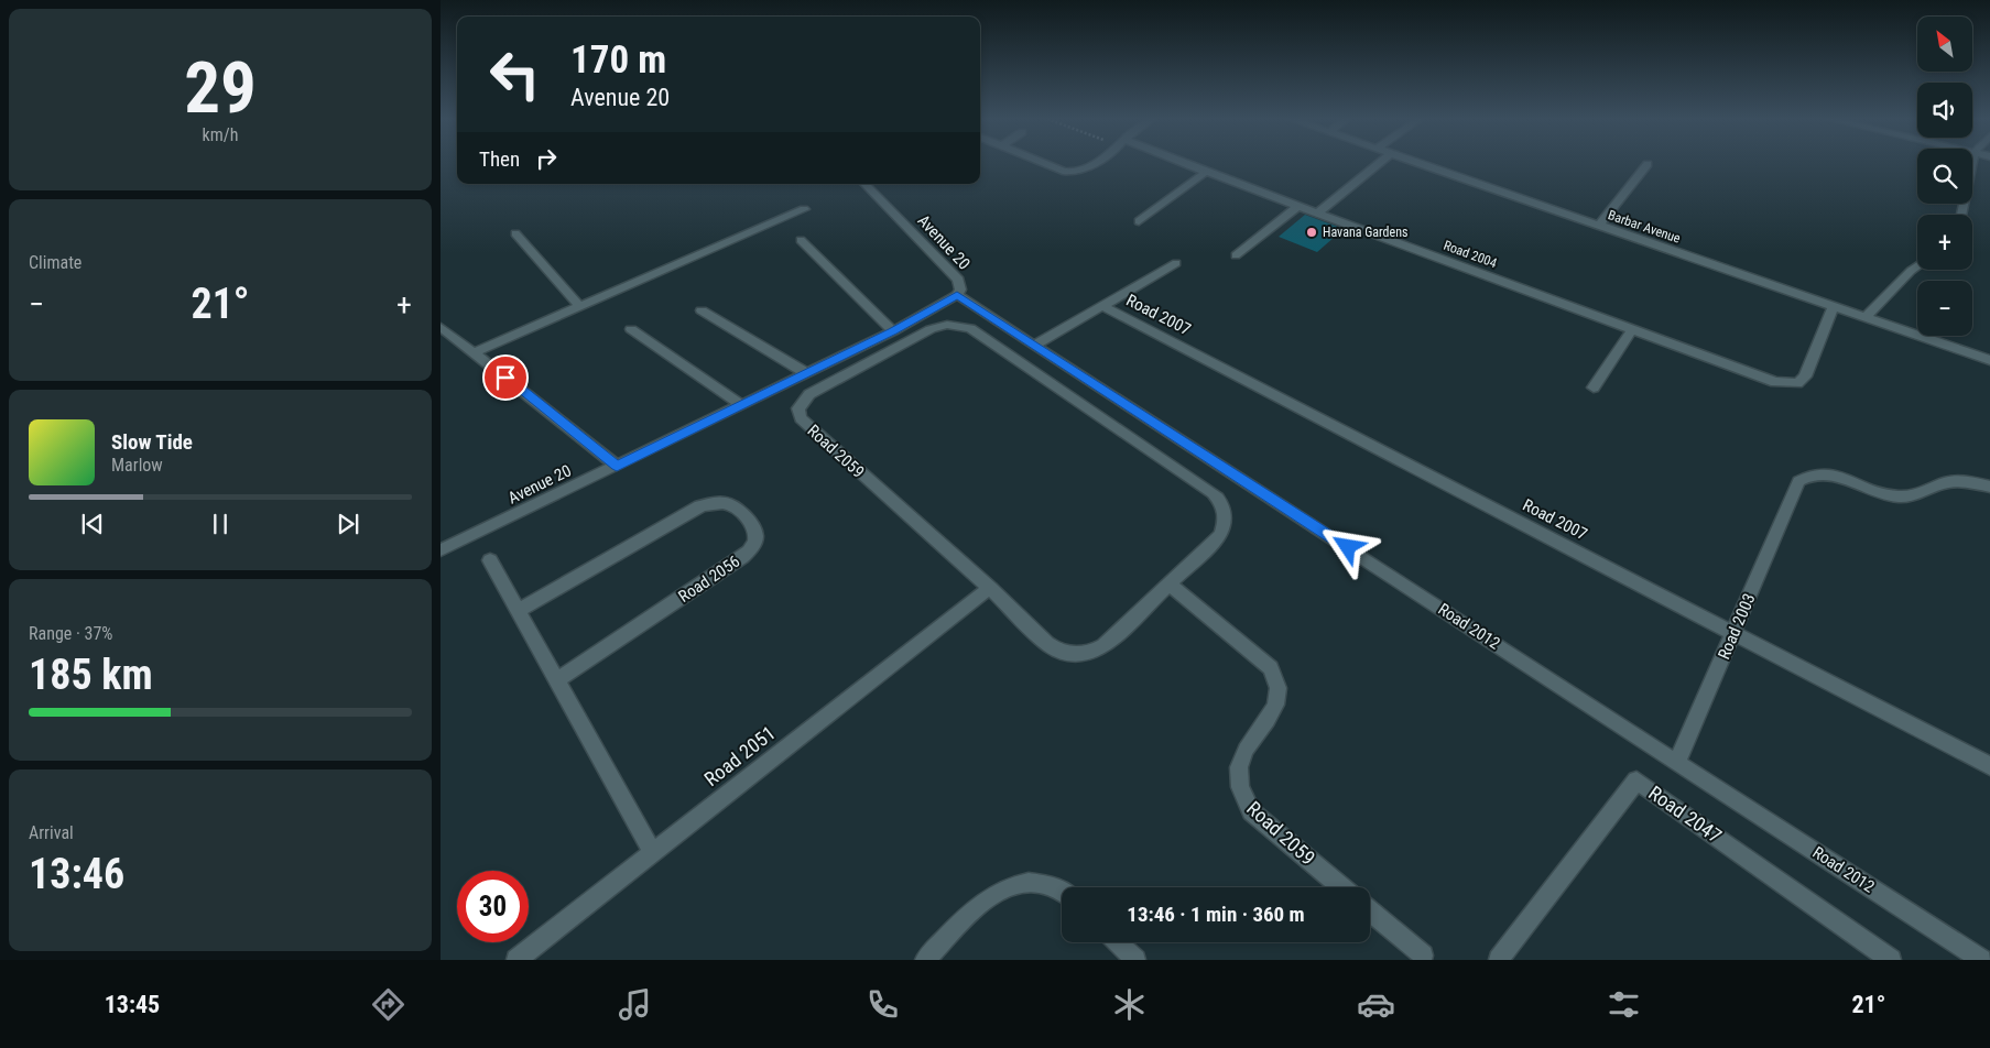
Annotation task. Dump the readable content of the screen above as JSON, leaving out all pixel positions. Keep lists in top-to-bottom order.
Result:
{
  "streets": {
    "street": [
      "Barbar Avenue",
      "Avenue 20",
      "Road 2004",
      "Road 2007",
      "Road 2059",
      "Road 2056",
      "Road 2012",
      "Road 2003",
      "Road 2051",
      "Road 2047"
    ]
  },
  "crossings": [
    ["Barbar Avenue", "Road 2004"],
    ["Avenue 20", "Road 2012"],
    ["Road 2007", "Road 2012"],
    ["Road 2007", "Road 2003"],
    ["Road 2059", "Road 2051"],
    ["Road 2012", "Road 2003"]
  ],
  "places": ["Havana Gardens"],
  "north": "top left",
  "page": {
    "tile": [
      ["29", "km/h"],
      "Climate",
      ["Range · 37%", "185 km"],
      ["Arrival", "13:46"]
    ],
    "map_buttons": ["+", "−"],
    "turn": ["170 m", "Avenue 20"],
    "then": "Then",
    "heat": ["−", "21°", "+"],
    "song": ["Slow Tide", "Marlow"],
    "limit": "30",
    "trip": "13:46 · 1 min · 360 m",
    "tabs": ["13:45", "21°"]
  }
}
